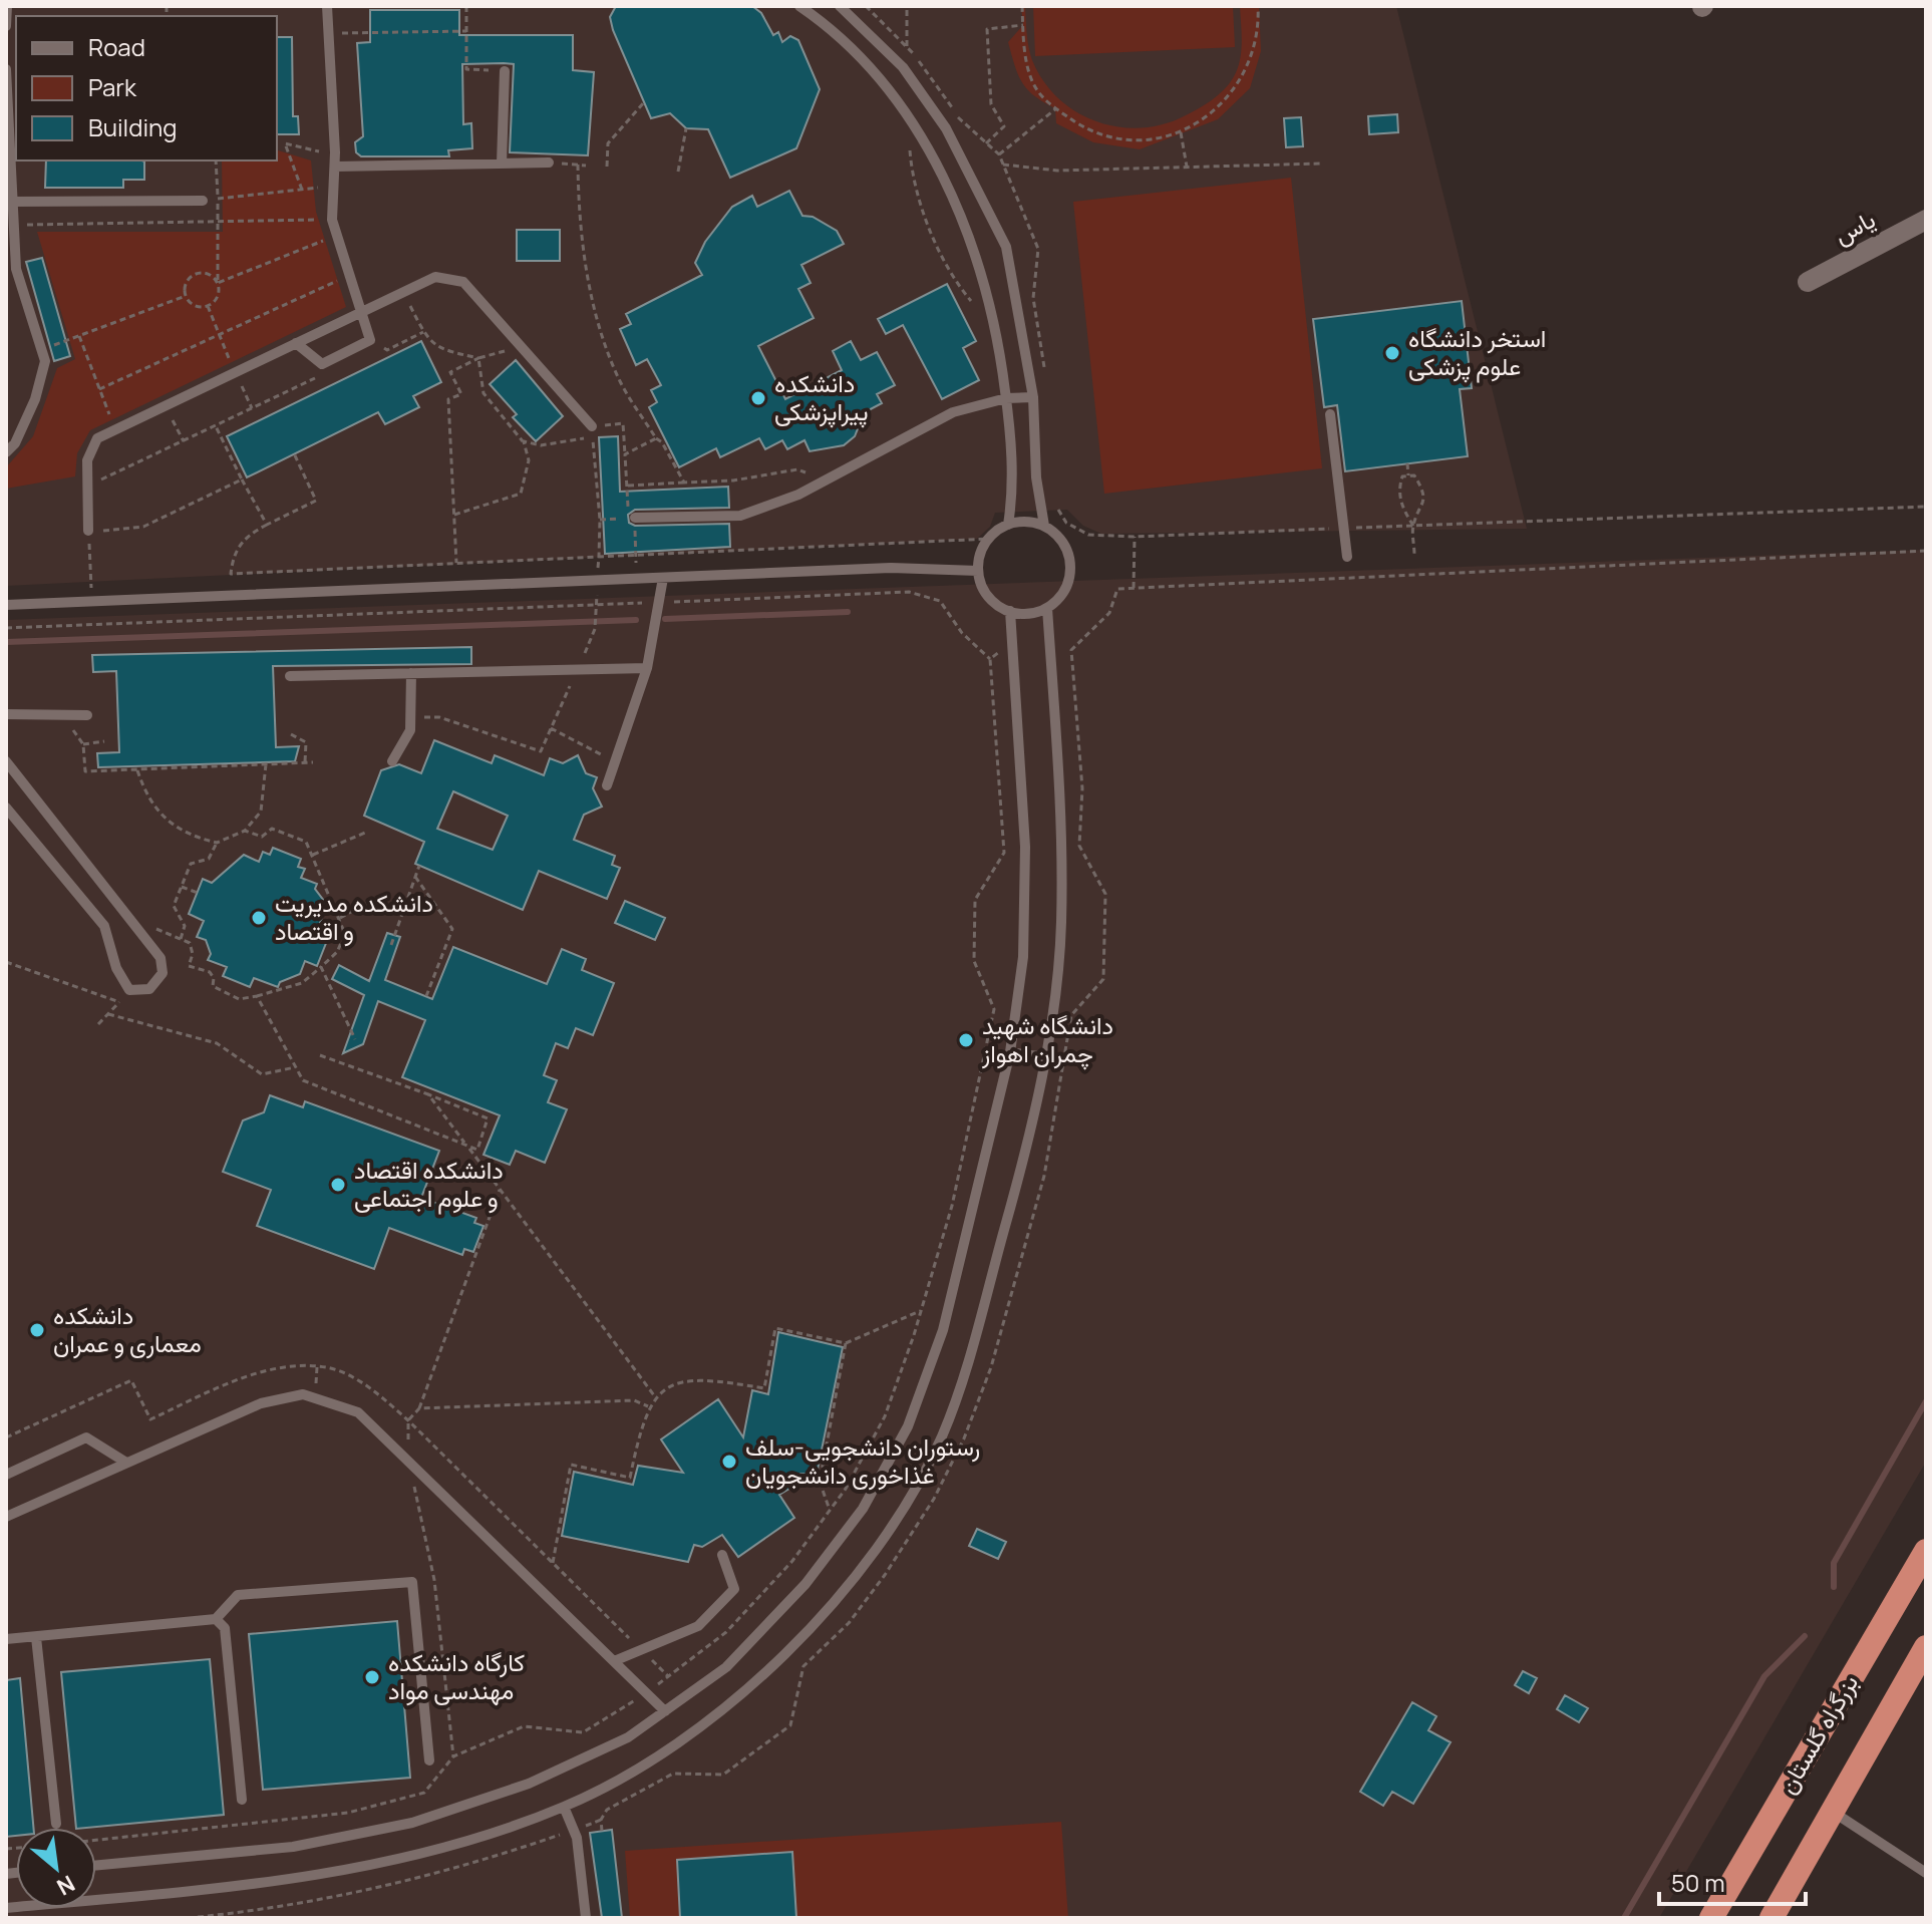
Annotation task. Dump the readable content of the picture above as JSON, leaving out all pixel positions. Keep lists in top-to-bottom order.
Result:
{
  "streets": {
    "highway": ["بزرگراه گلستان"],
    "street": ["یاس"]
  },
  "places": [
    "استخر دانشگاه علوم پزشکی",
    "دانشکده پیراپزشکی",
    "دانشکده مدیریت و اقتصاد",
    "دانشگاه شهید چمران اهواز",
    "دانشکده اقتصاد و علوم اجتماعی",
    "دانشکده معماری و عمران",
    "رستوران دانشجویی-سلف غذاخوری دانشجویان",
    "کارگاه دانشکده مهندسی مواد"
  ],
  "legend": ["Road", "Park", "Building"],
  "scale_bar": "50 m",
  "north": "bottom right"
}
